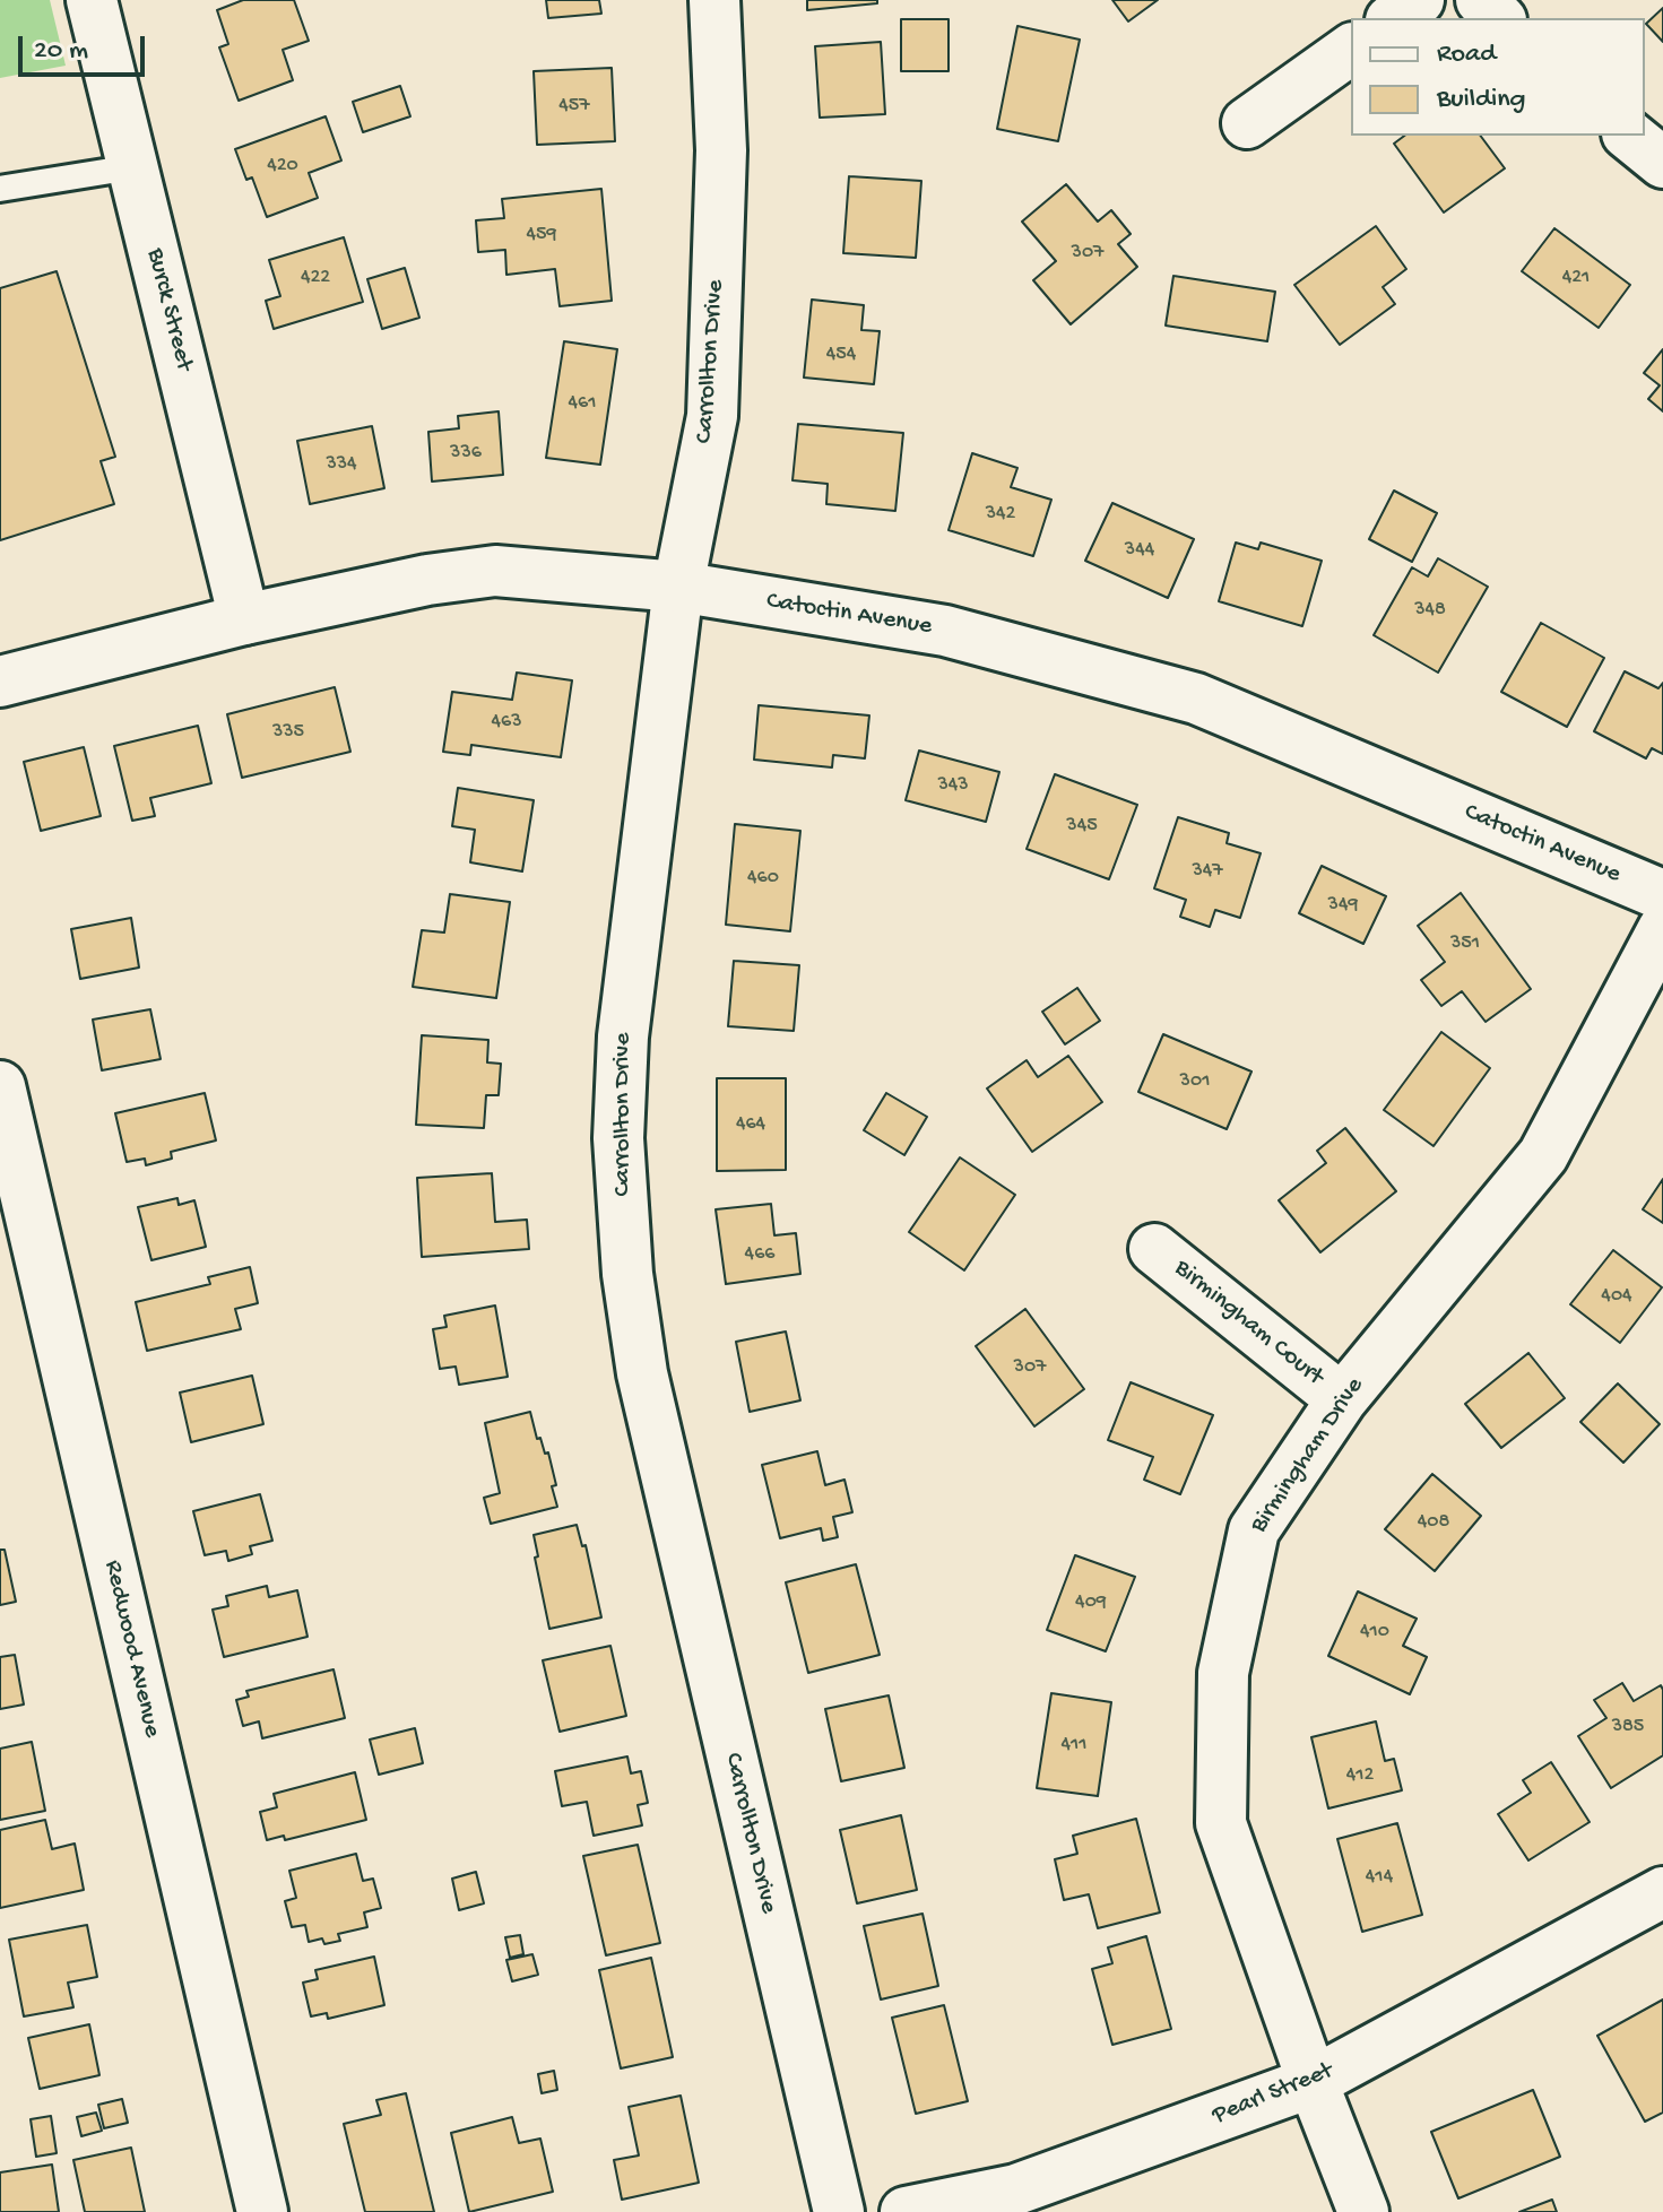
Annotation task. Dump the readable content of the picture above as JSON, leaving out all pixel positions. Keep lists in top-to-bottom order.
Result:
{
  "streets": {
    "street": [
      "Burck Street",
      "Carrollton Drive",
      "Catoctin Avenue",
      "Birmingham Court",
      "Birmingham Drive",
      "Redwood Avenue",
      "Pearl Street"
    ]
  },
  "crossings": [
    ["Burck Street", "Catoctin Avenue"],
    ["Carrollton Drive", "Catoctin Avenue"],
    ["Birmingham Court", "Birmingham Drive"],
    ["Birmingham Drive", "Pearl Street"]
  ],
  "house_numbers": [
    "457",
    "420",
    "459",
    "307",
    "422",
    "421",
    "454",
    "461",
    "336",
    "334",
    "342",
    "344",
    "348",
    "463",
    "335",
    "343",
    "345",
    "347",
    "460",
    "349",
    "351",
    "301",
    "464",
    "466",
    "404",
    "307",
    "408",
    "409",
    "410",
    "385",
    "411",
    "412",
    "414"
  ],
  "legend": ["Road", "Building"],
  "scale_bar": "20 m"
}
